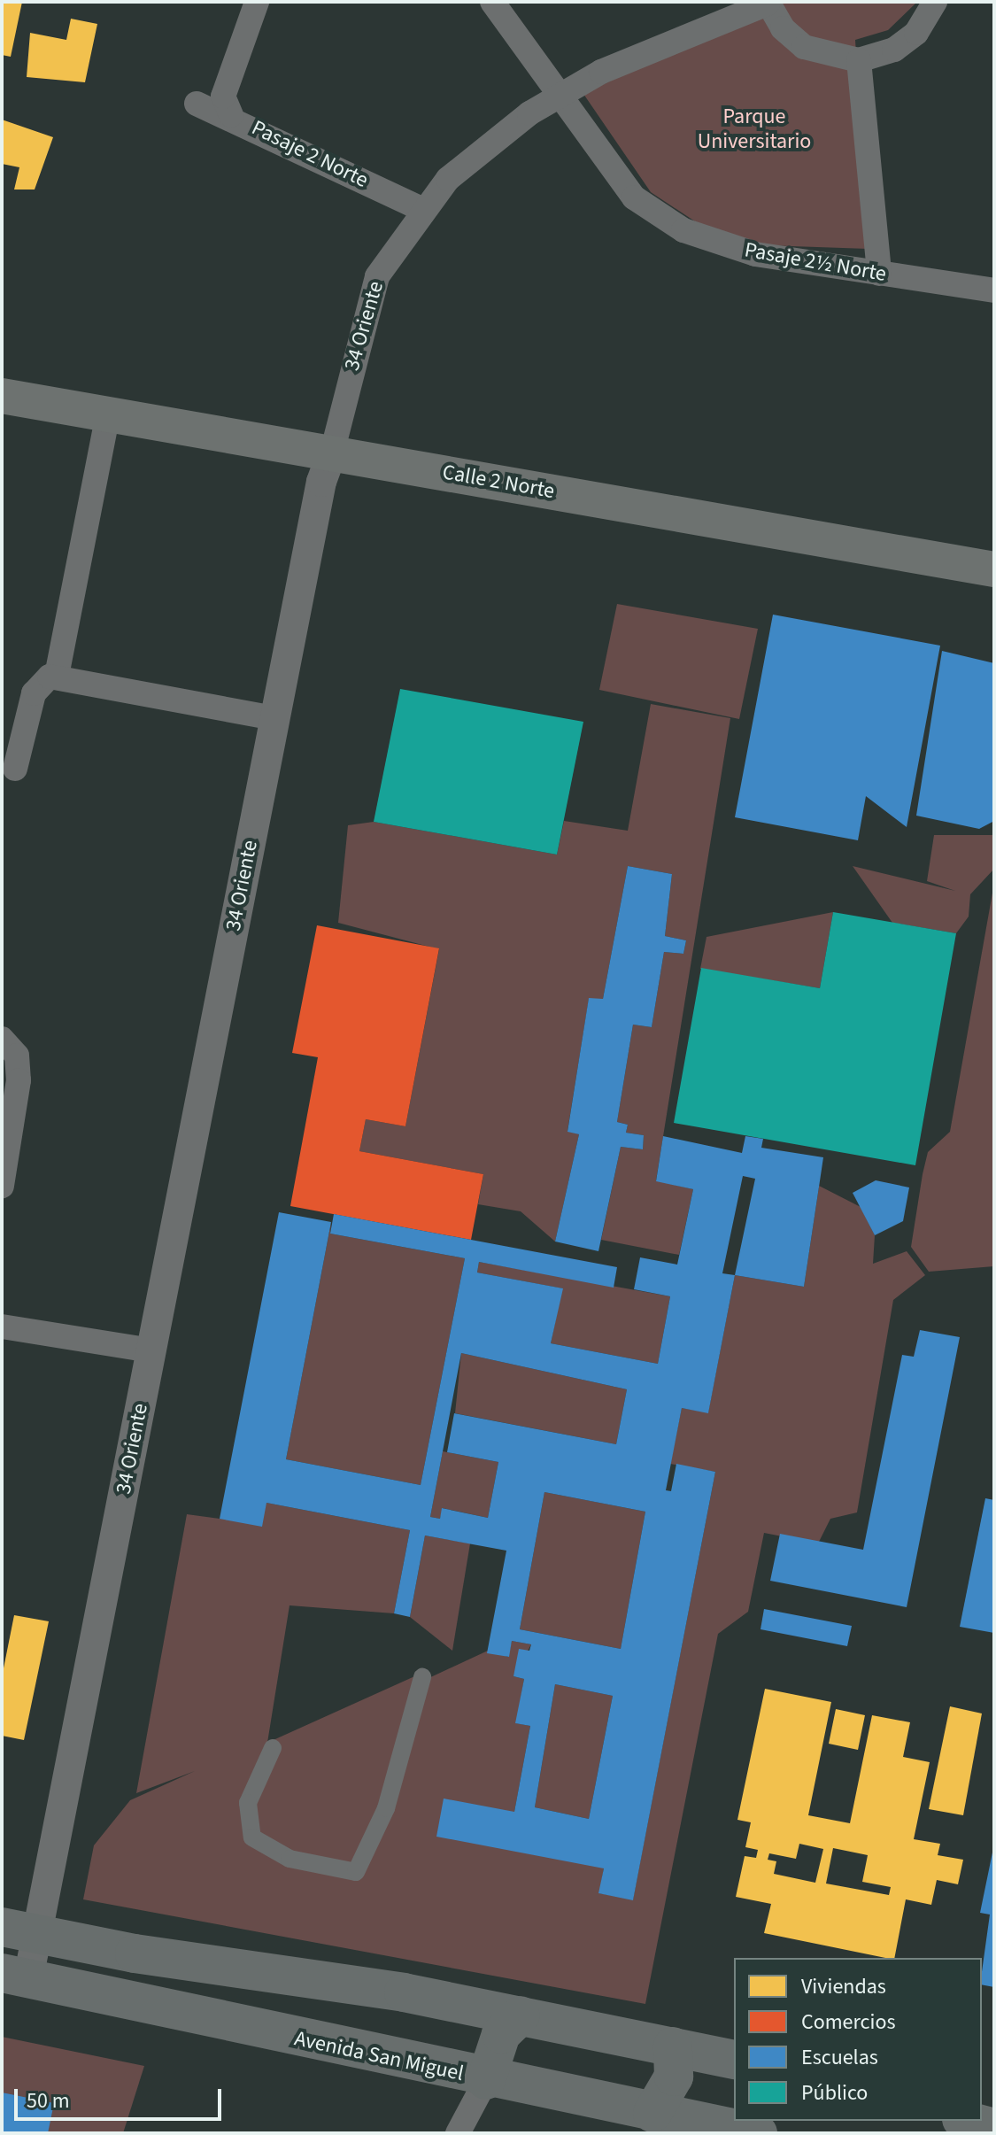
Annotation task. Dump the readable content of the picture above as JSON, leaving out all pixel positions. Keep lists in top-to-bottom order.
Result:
{
  "streets": {
    "highway": ["Avenida San Miguel"],
    "main road": ["Calle 2 Norte"],
    "street": ["Pasaje 2 Norte", "Pasaje 2½ Norte", "34 Oriente"]
  },
  "crossings": [
    ["Pasaje 2 Norte", "34 Oriente"],
    ["Pasaje 2½ Norte", "34 Oriente"],
    ["34 Oriente", "Calle 2 Norte"],
    ["34 Oriente", "Avenida San Miguel"]
  ],
  "parks": ["Parque Universitario"],
  "legend": [
    "Viviendas",
    "Comercios",
    "Escuelas",
    "Público"
  ],
  "scale_bar": "50 m"
}
